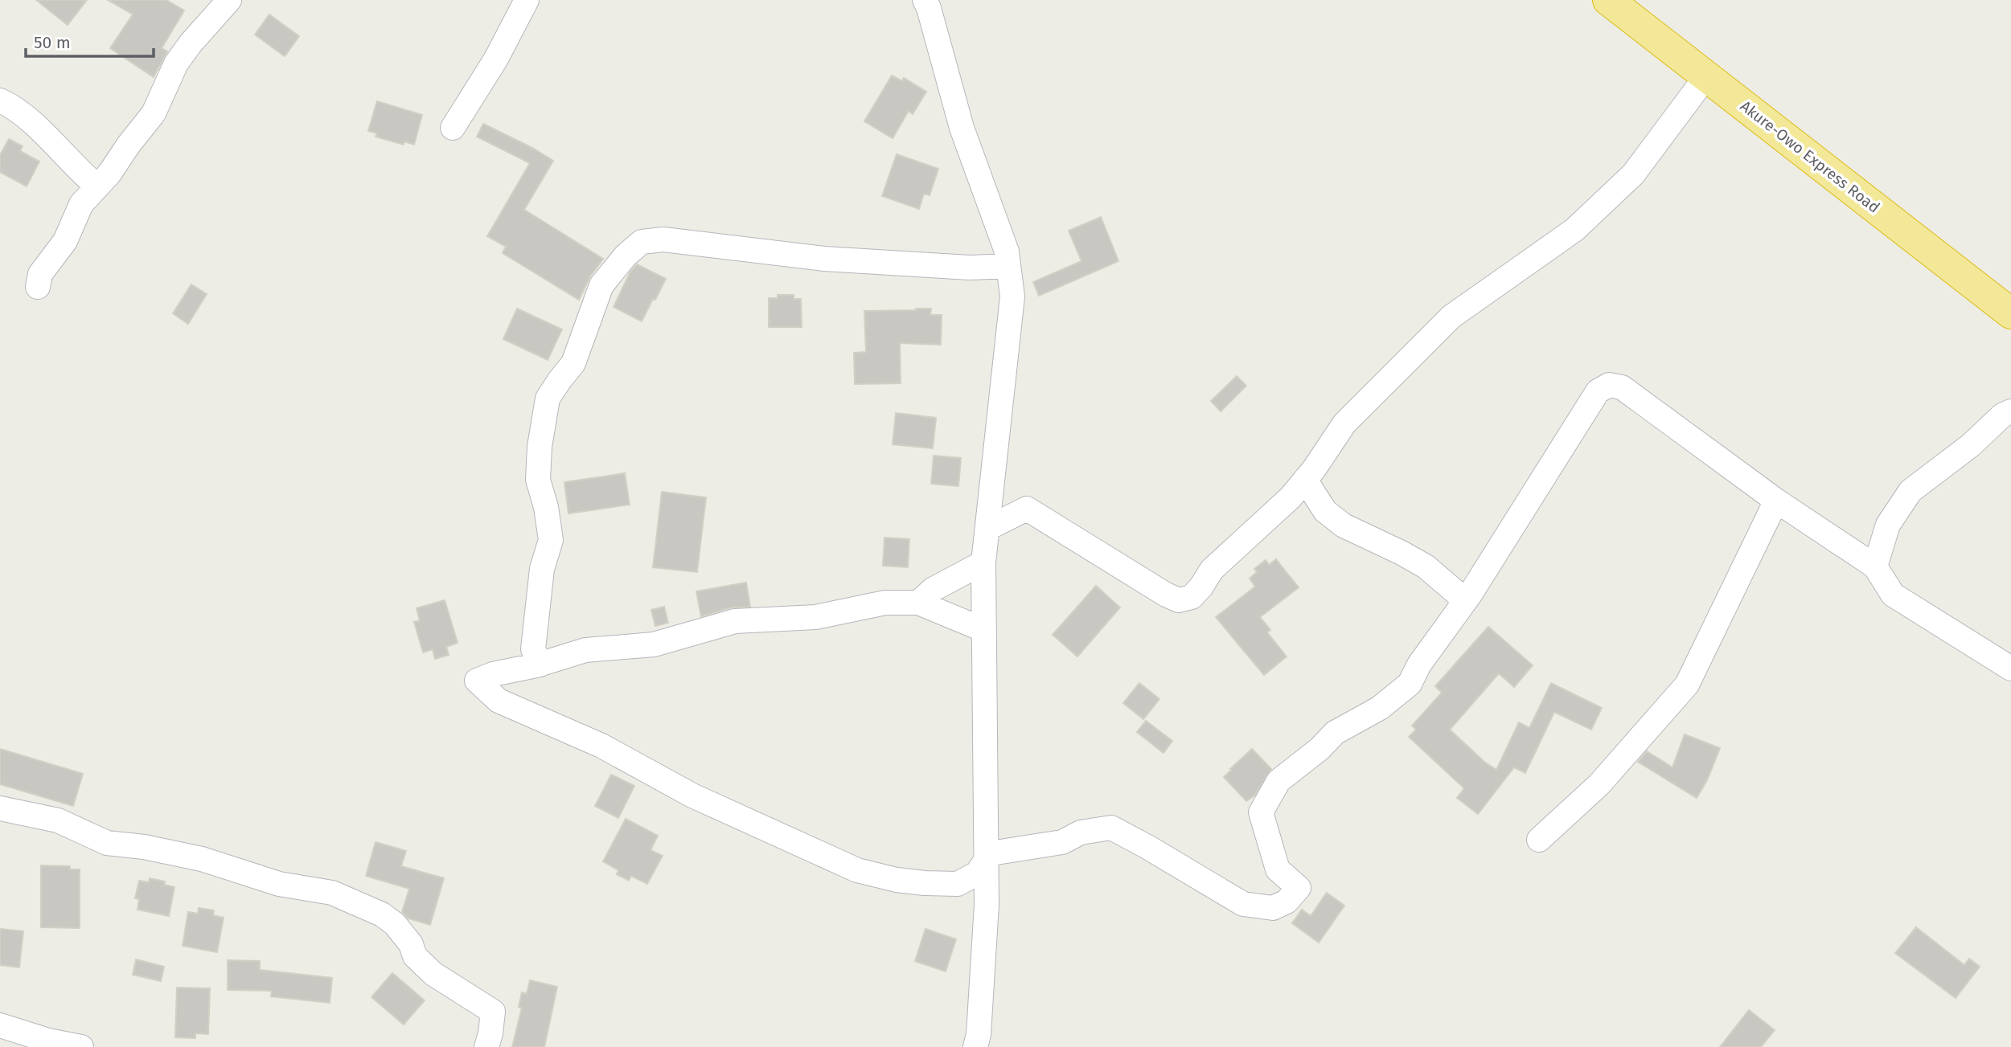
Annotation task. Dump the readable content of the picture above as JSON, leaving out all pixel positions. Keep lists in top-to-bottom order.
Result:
{
  "streets": {
    "highway": ["Akure-Owo Express Road"]
  },
  "scale_bar": "50 m"
}
